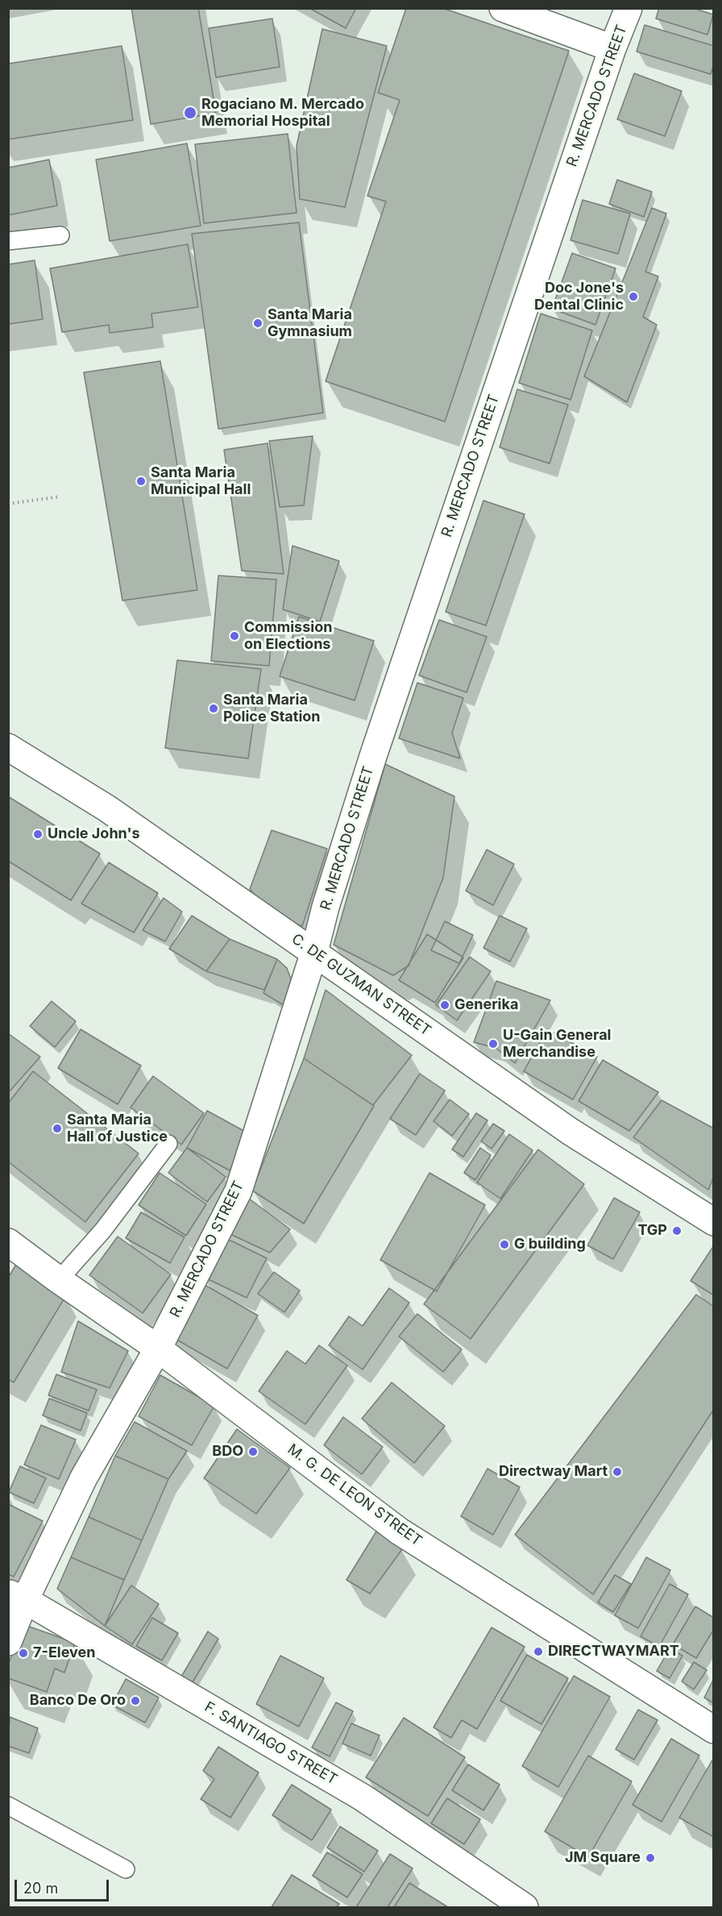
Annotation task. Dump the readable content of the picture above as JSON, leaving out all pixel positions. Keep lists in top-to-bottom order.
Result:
{
  "streets": {
    "street": [
      "R. MERCADO STREET",
      "C. DE GUZMAN STREET",
      "M. G. DE LEON STREET",
      "F. SANTIAGO STREET"
    ]
  },
  "crossings": [
    ["R. MERCADO STREET", "C. DE GUZMAN STREET"],
    ["R. MERCADO STREET", "M. G. DE LEON STREET"],
    ["R. MERCADO STREET", "F. SANTIAGO STREET"]
  ],
  "places": [
    "Rogaciano M. Mercado Memorial Hospital",
    "Doc Jone's Dental Clinic",
    "Santa Maria Gymnasium",
    "Santa Maria Municipal Hall",
    "Commission on Elections",
    "Santa Maria Police Station",
    "Uncle John's",
    "Generika",
    "U-Gain General Merchandise",
    "Santa Maria Hall of Justice",
    "TGP",
    "G building",
    "BDO",
    "Directway Mart",
    "DIRECTWAYMART",
    "7-Eleven",
    "Banco De Oro",
    "JM Square"
  ],
  "scale_bar": "20 m"
}
